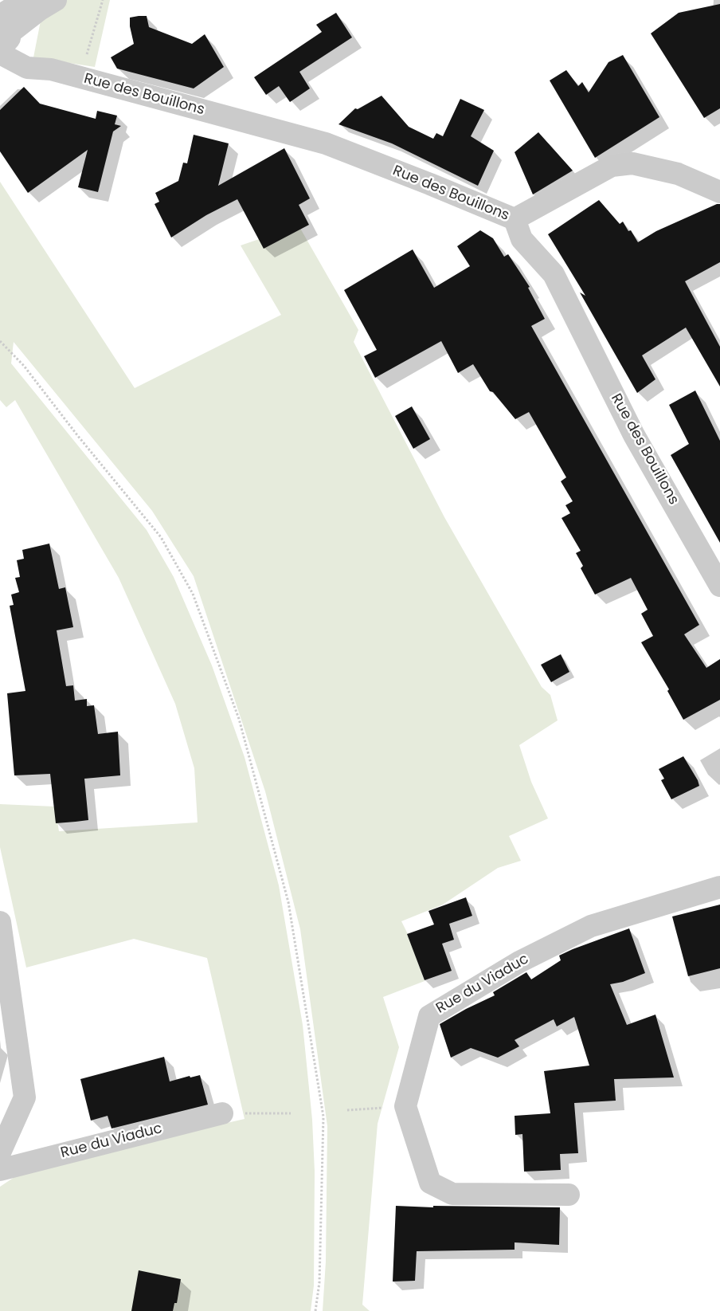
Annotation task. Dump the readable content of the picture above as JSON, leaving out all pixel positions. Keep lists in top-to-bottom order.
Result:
{
  "streets": {
    "street": ["Rue des Bouillons", "Rue du Viaduc"]
  }
}
